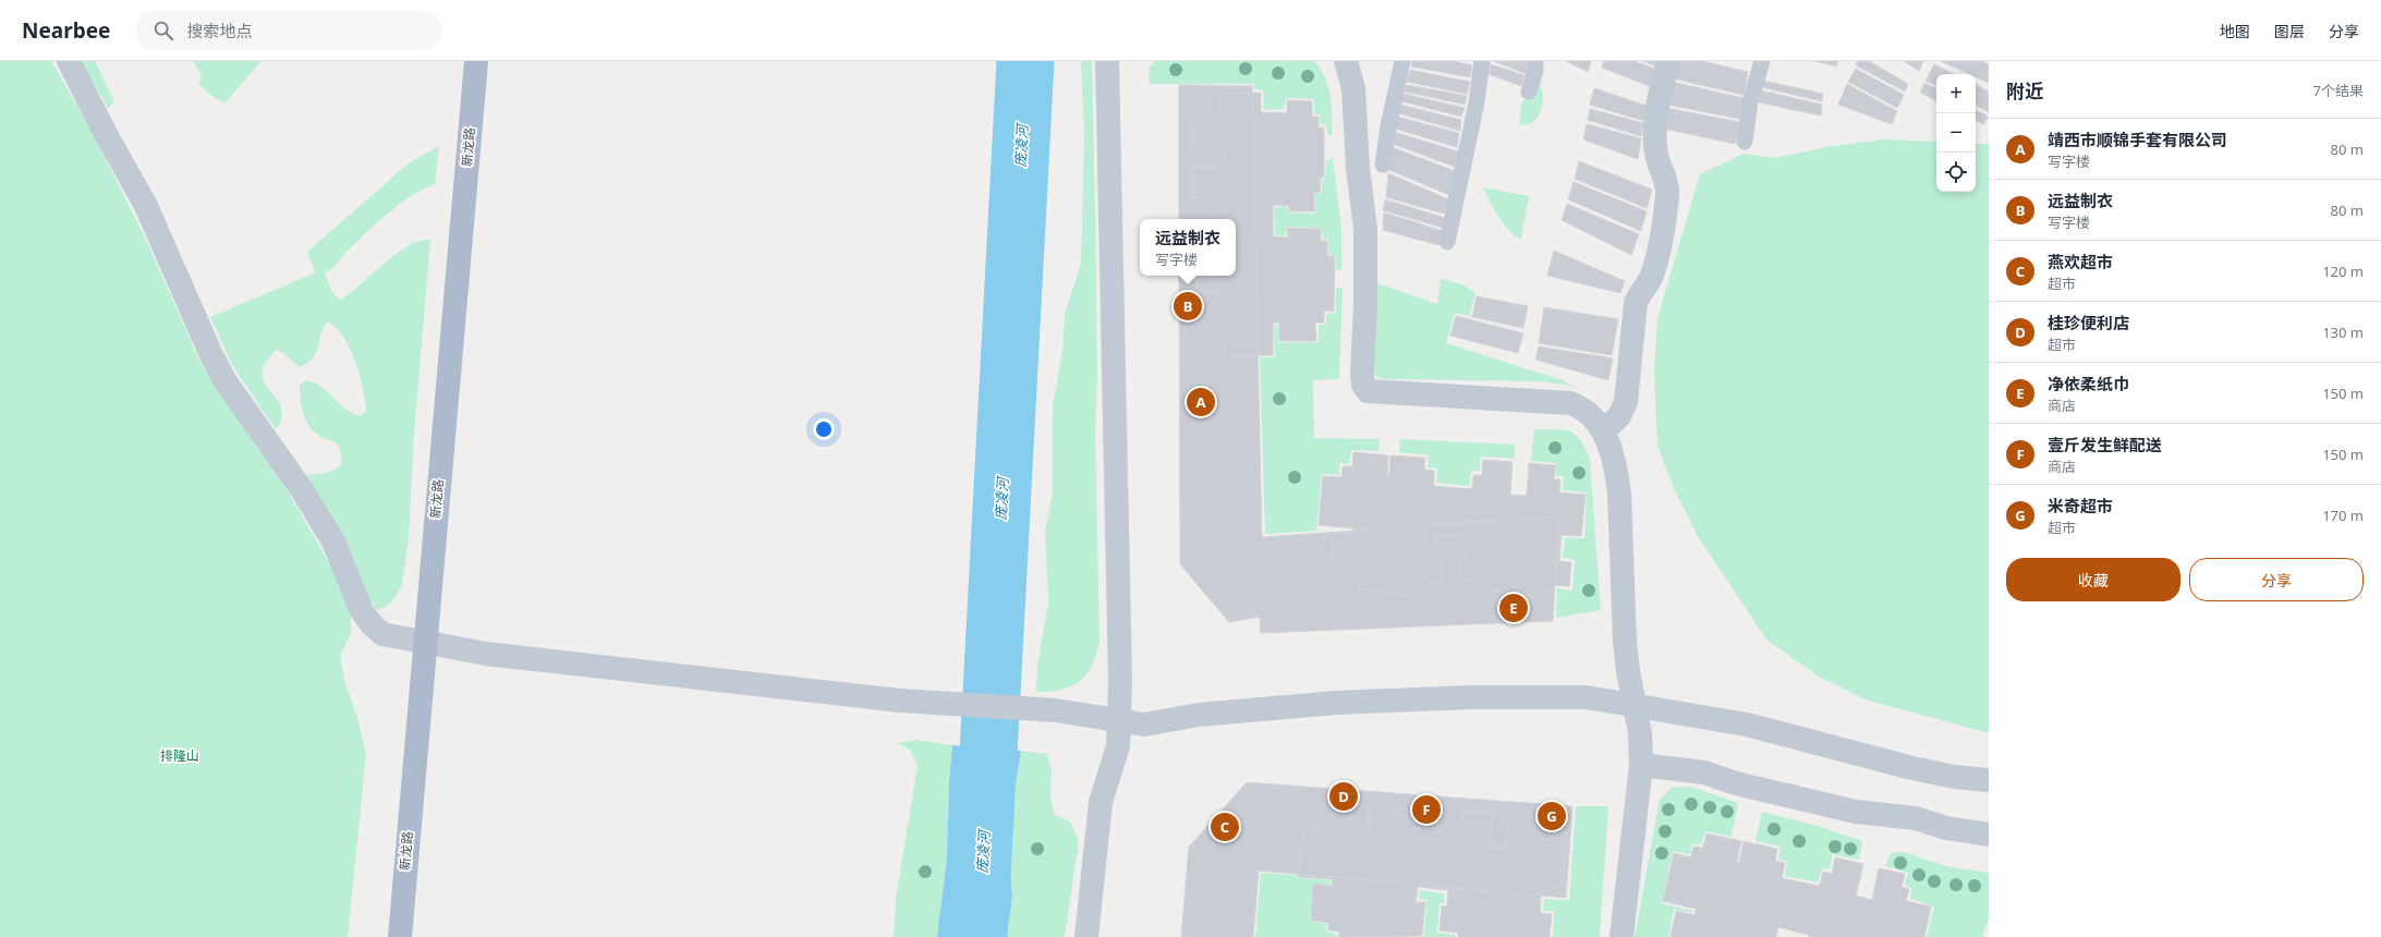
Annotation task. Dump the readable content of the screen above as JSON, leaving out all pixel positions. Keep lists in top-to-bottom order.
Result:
{
  "streets": {
    "main road": ["新龙路"]
  },
  "water": ["庞凌河"],
  "parks": ["排隆山"],
  "page": {
    "header": "Nearbee",
    "search": "搜索地点",
    "nav": ["地图", "图层", "分享"],
    "heading": ["附近", "7个结果"],
    "map_buttons": ["+", "−"],
    "list": [
      {
        "mark": "A",
        "name": "靖西市顺锦手套有限公司",
        "note": "写字楼",
        "value": "80 m"
      },
      {
        "mark": "B",
        "name": "远益制衣",
        "note": "写字楼",
        "value": "80 m"
      },
      {
        "mark": "C",
        "name": "燕欢超市",
        "note": "超市",
        "value": "120 m"
      },
      {
        "mark": "D",
        "name": "桂珍便利店",
        "note": "超市",
        "value": "130 m"
      },
      {
        "mark": "E",
        "name": "净依柔纸巾",
        "note": "商店",
        "value": "150 m"
      },
      {
        "mark": "F",
        "name": "壹斤发生鲜配送",
        "note": "商店",
        "value": "150 m"
      },
      {
        "mark": "G",
        "name": "米奇超市",
        "note": "超市",
        "value": "170 m"
      }
    ],
    "popup": ["远益制衣", "写字楼"],
    "pins": [
      "B",
      "A",
      "E",
      "D",
      "F",
      "G",
      "C"
    ],
    "buttons": ["收藏", "分享"]
  }
}
